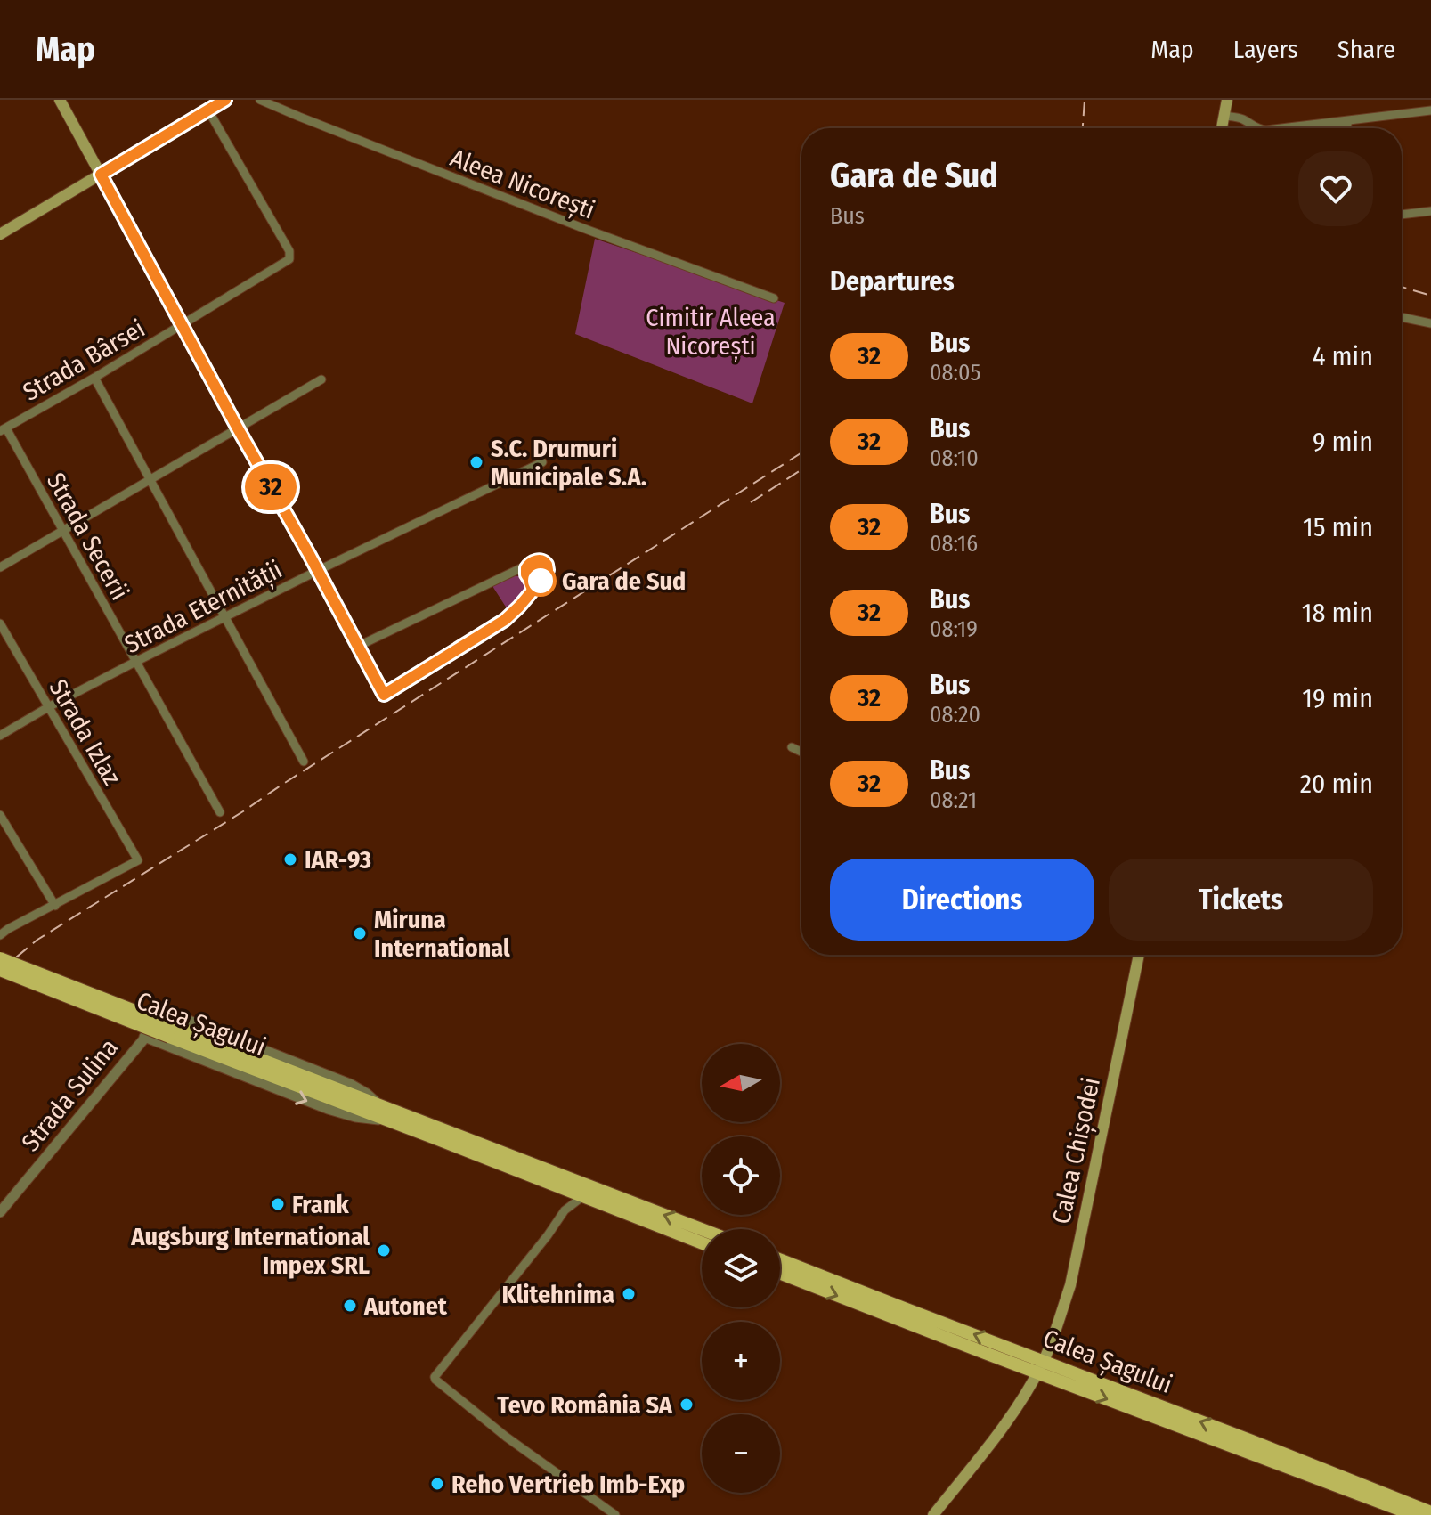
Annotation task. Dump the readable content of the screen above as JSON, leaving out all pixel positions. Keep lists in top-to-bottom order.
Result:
{
  "streets": {
    "main road": ["Calea Șagului", "Calea Chișodei"],
    "street": [
      "Aleea Nicorești",
      "Strada Bârsei",
      "Strada Secerii",
      "Strada Eternității",
      "Strada Izlaz",
      "Strada Sulina"
    ]
  },
  "crossings": [
    ["Strada Bârsei", "Strada Secerii"],
    ["Strada Secerii", "Strada Eternității"],
    ["Strada Eternității", "Strada Izlaz"],
    ["Calea Șagului", "Strada Sulina"],
    ["Calea Șagului", "Calea Chișodei"]
  ],
  "parks": ["Cimitir Aleea Nicorești"],
  "places": [
    "S.C. Drumuri Municipale S.A.",
    "Gara de Sud",
    "IAR-93",
    "Miruna International",
    "Frank",
    "Augsburg International Impex SRL",
    "Klitehnima",
    "Autonet",
    "Tevo România SA",
    "Reho Vertrieb Imb-Exp"
  ],
  "lines": ["bus line 32"],
  "north": "left",
  "page": {
    "header": "Map",
    "nav": ["Map", "Layers", "Share"],
    "on_map": "32",
    "heading": [
      ["Gara de Sud", "Bus"],
      "Departures"
    ],
    "list": [
      {
        "mark": "32",
        "name": "Bus",
        "note": "08:05",
        "value": "4 min"
      },
      {
        "mark": "32",
        "name": "Bus",
        "note": "08:10",
        "value": "9 min"
      },
      {
        "mark": "32",
        "name": "Bus",
        "note": "08:16",
        "value": "15 min"
      },
      {
        "mark": "32",
        "name": "Bus",
        "note": "08:19",
        "value": "18 min"
      },
      {
        "mark": "32",
        "name": "Bus",
        "note": "08:20",
        "value": "19 min"
      },
      {
        "mark": "32",
        "name": "Bus",
        "note": "08:21",
        "value": "20 min"
      }
    ],
    "buttons": ["Directions", "Tickets"],
    "map_buttons": ["+", "−"]
  }
}
